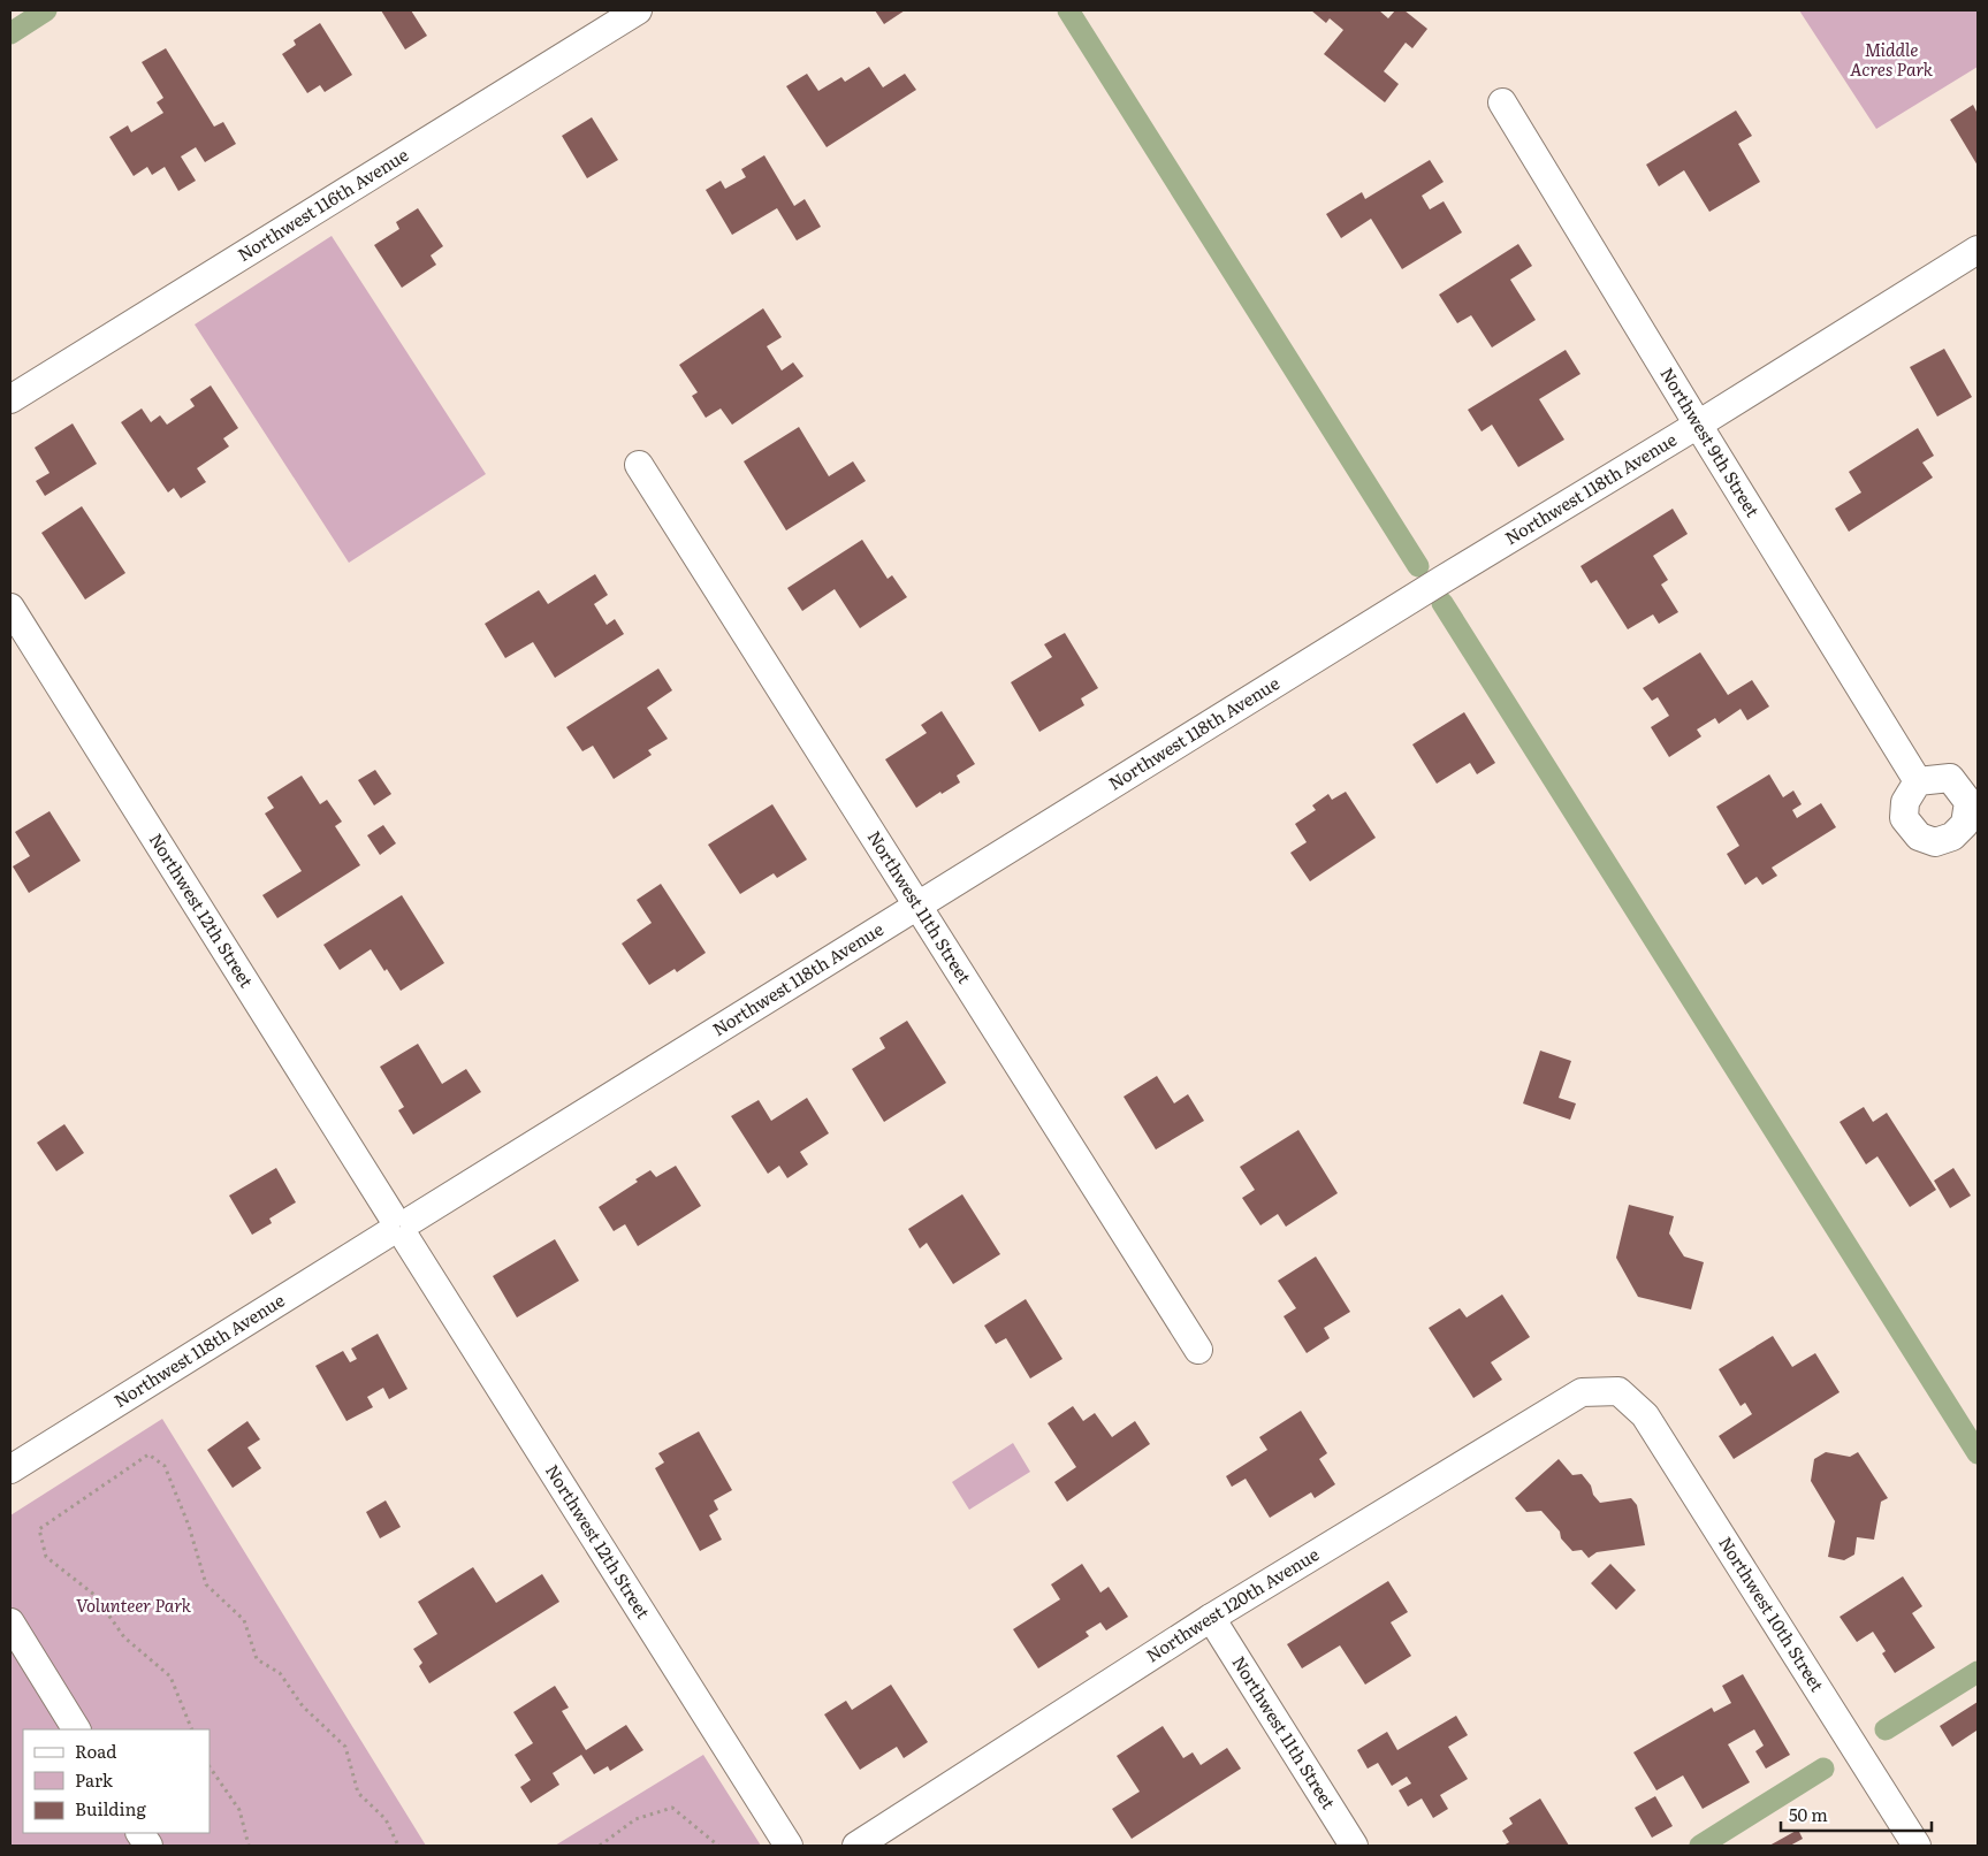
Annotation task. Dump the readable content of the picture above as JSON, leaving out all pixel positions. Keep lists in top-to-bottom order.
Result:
{
  "streets": {
    "street": [
      "Northwest 116th Avenue",
      "Northwest 9th Street",
      "Northwest 118th Avenue",
      "Northwest 11th Street",
      "Northwest 12th Street",
      "Northwest 120th Avenue",
      "Northwest 10th Street"
    ]
  },
  "crossings": [
    ["Northwest 9th Street", "Northwest 118th Avenue"],
    ["Northwest 118th Avenue", "Northwest 11th Street"],
    ["Northwest 118th Avenue", "Northwest 12th Street"],
    ["Northwest 11th Street", "Northwest 120th Avenue"],
    ["Northwest 120th Avenue", "Northwest 10th Street"]
  ],
  "parks": ["Middle Acres Park", "Volunteer Park"],
  "legend": ["Road", "Park", "Building"],
  "scale_bar": "50 m"
}
